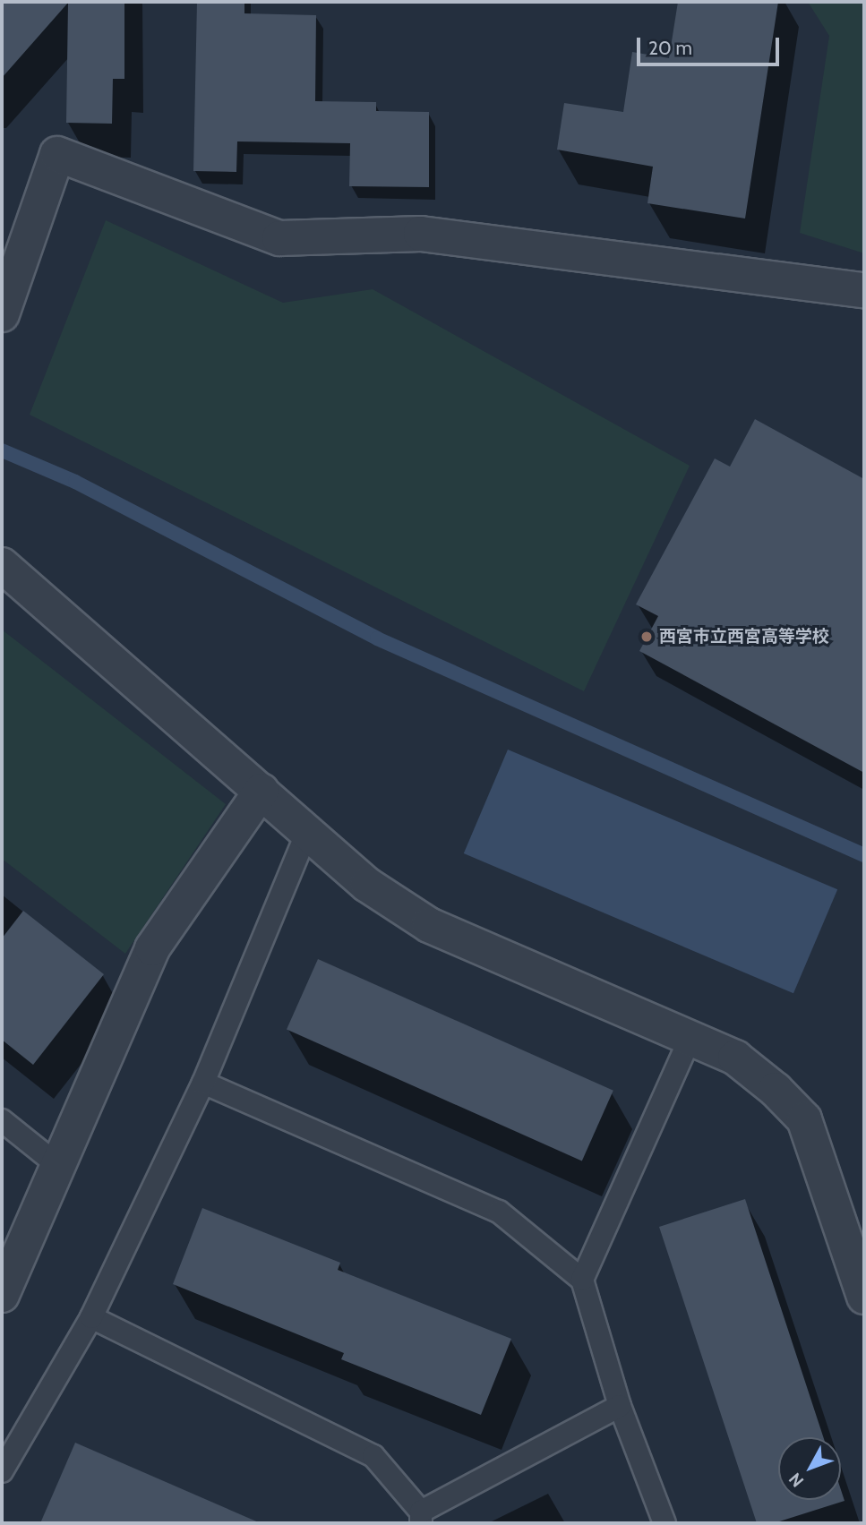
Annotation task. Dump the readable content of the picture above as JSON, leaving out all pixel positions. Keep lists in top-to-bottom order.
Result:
{
  "places": ["西宮市立西宮高等学校"],
  "scale_bar": "20 m",
  "north": "bottom left"
}
